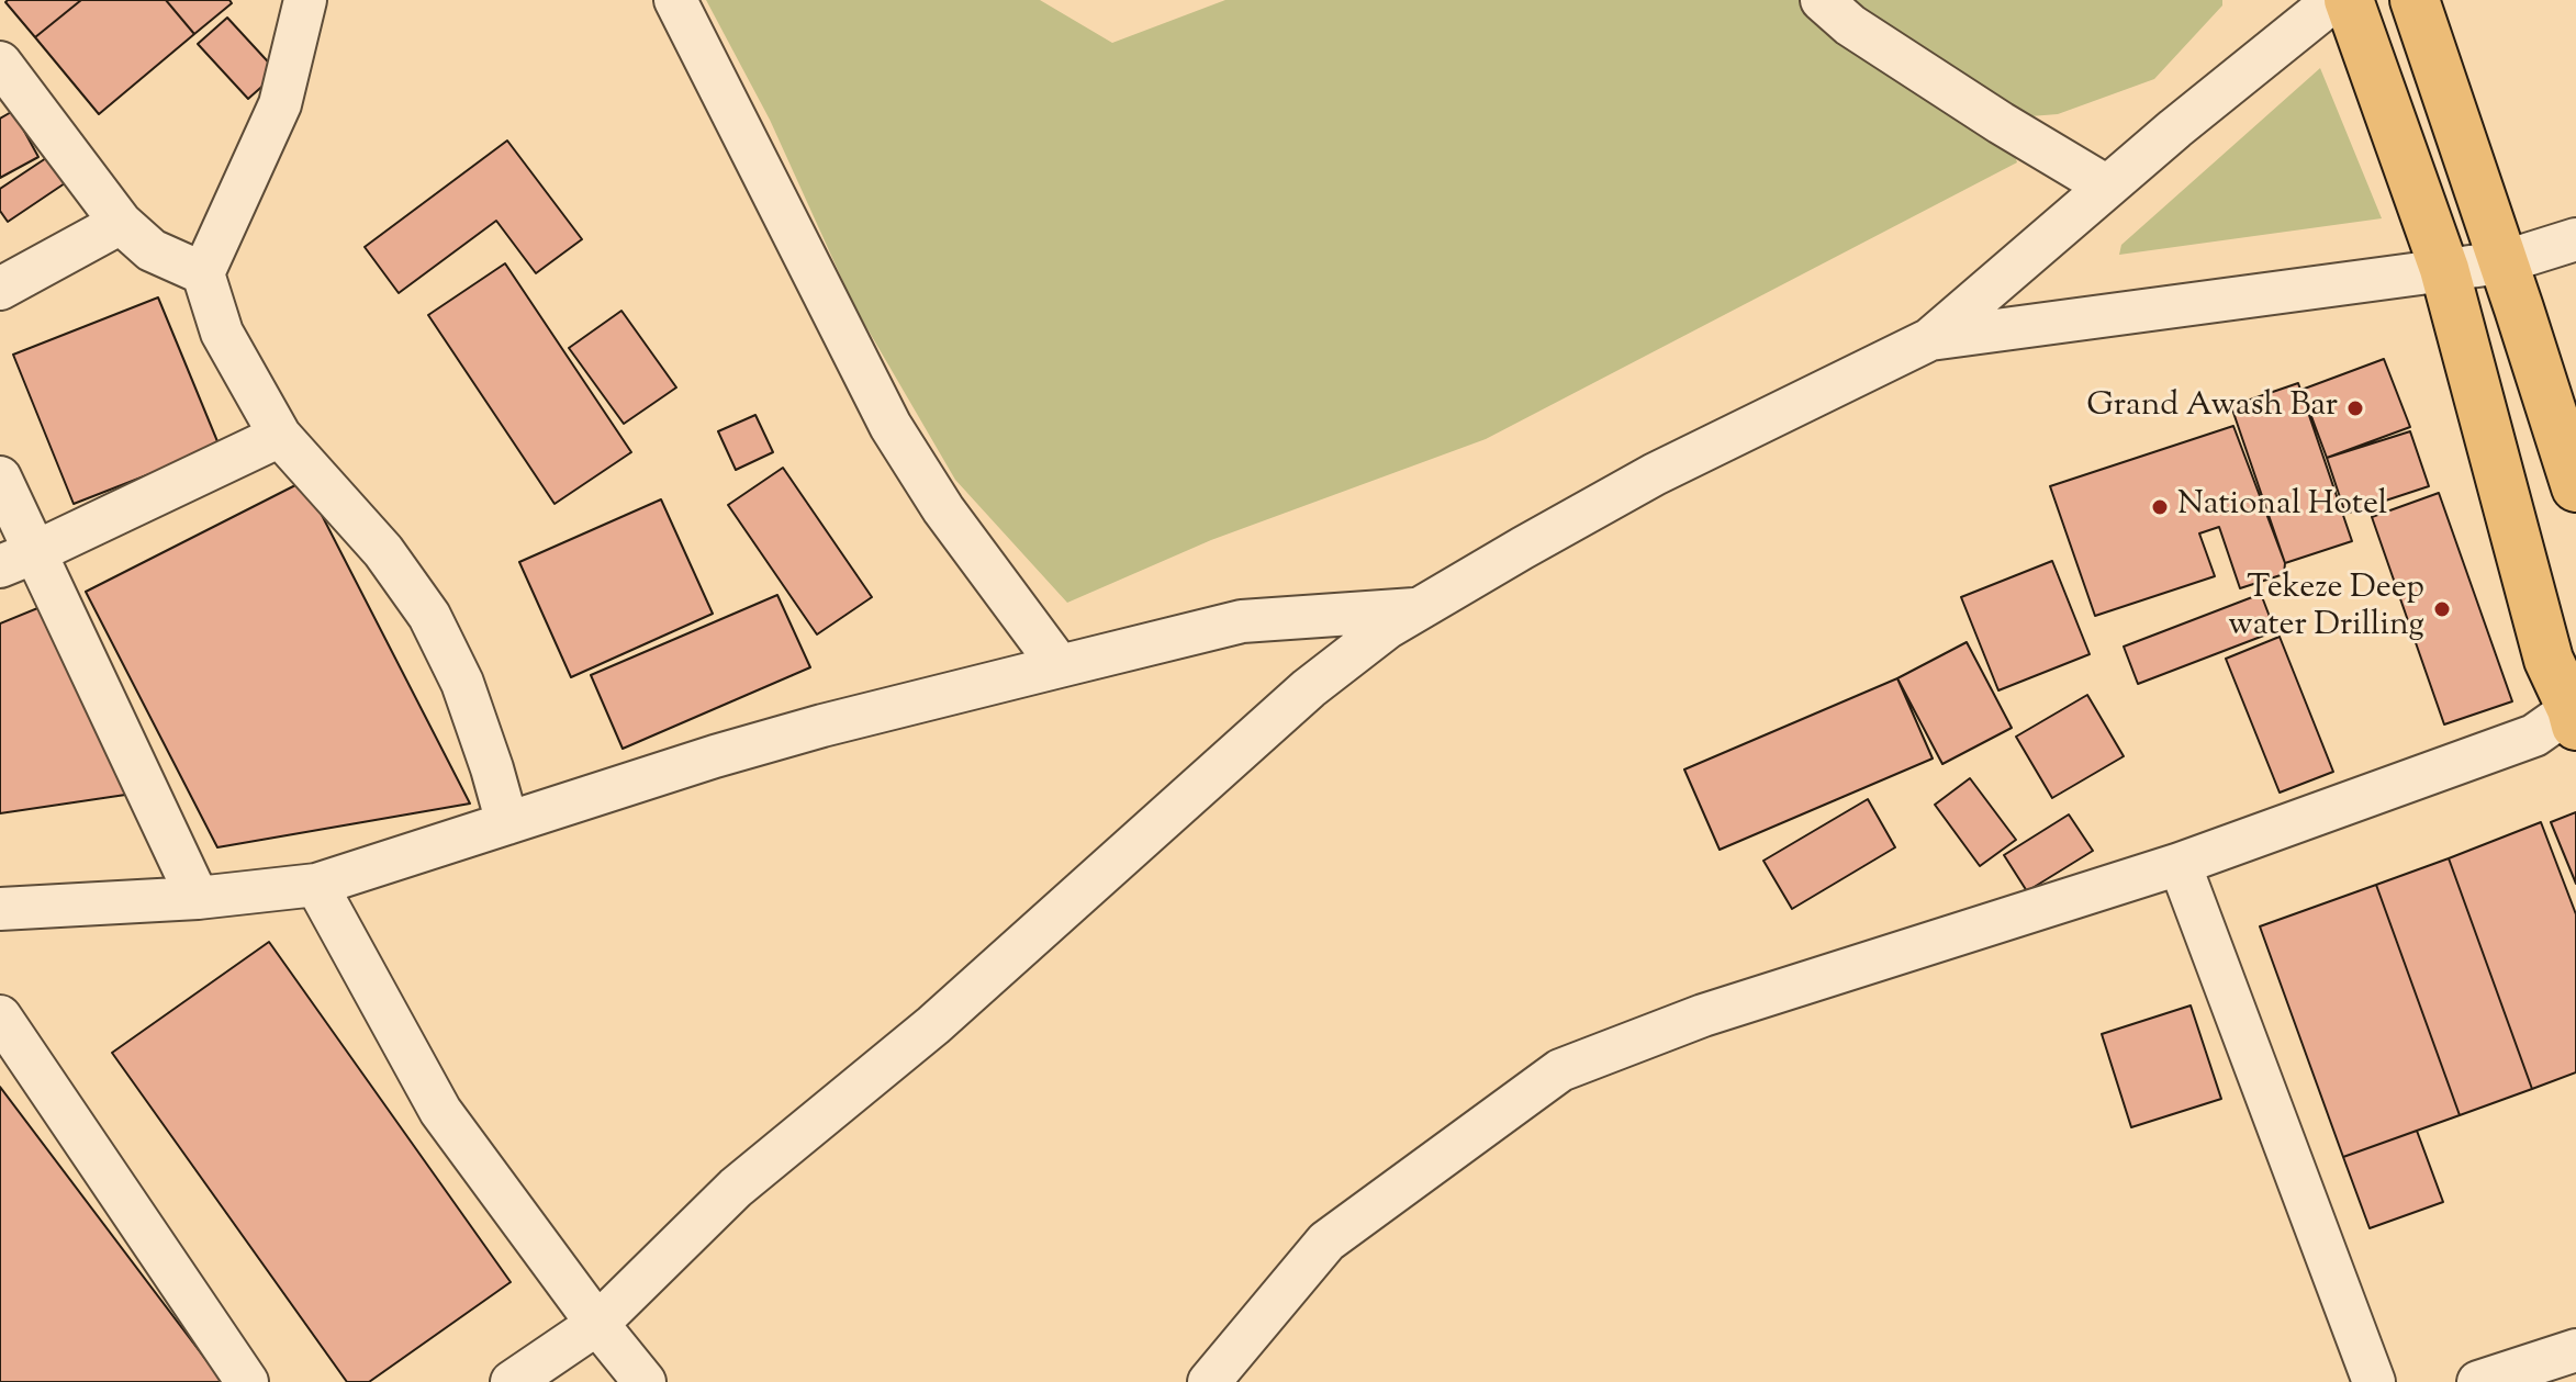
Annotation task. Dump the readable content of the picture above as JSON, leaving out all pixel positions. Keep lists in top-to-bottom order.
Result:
{
  "places": ["Grand Awash Bar", "National Hotel", "Tekeze Deep water Drilling"]
}
